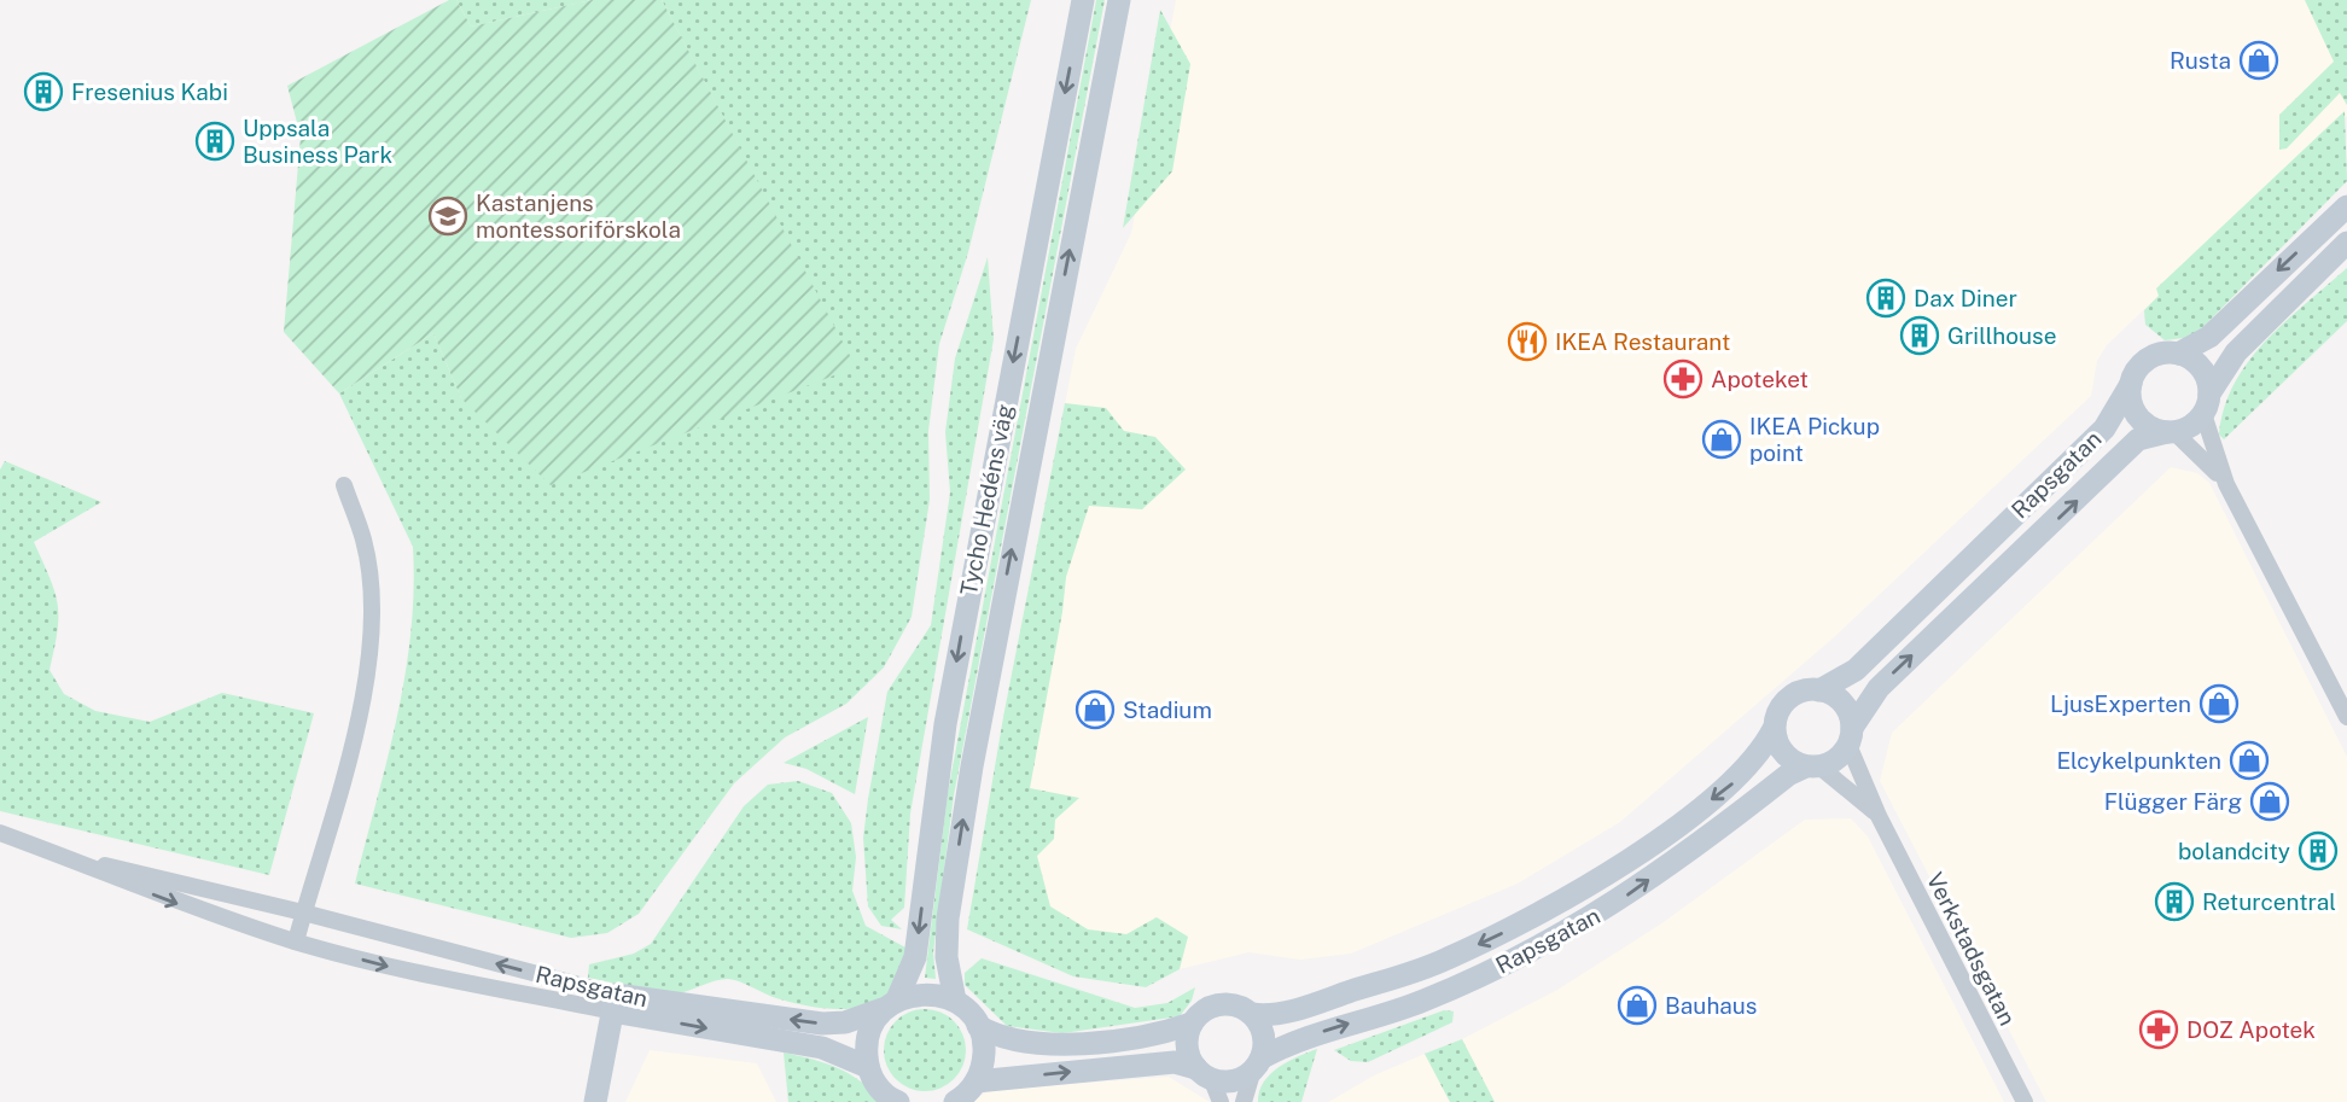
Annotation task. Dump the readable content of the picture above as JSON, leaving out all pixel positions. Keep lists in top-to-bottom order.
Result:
{
  "streets": {
    "street": ["Rapsgatan", "Tycho Hedéns väg", "Verkstadsgatan"]
  },
  "crossings": [
    ["Rapsgatan", "Tycho Hedéns väg"],
    ["Rapsgatan", "Verkstadsgatan"]
  ],
  "places": {
    "shop": [
      "Rusta",
      "IKEA Pickup point",
      "LjusExperten",
      "Stadium",
      "Elcykelpunkten",
      "Flügger Färg",
      "Bauhaus"
    ],
    "building": [
      "Fresenius Kabi",
      "Uppsala Business Park",
      "Dax Diner",
      "Grillhouse",
      "bolandcity",
      "Returcentral"
    ],
    "school or university": ["Kastanjens montessoriförskola"],
    "restaurant": ["IKEA Restaurant"],
    "pharmacy": ["Apoteket", "DOZ Apotek"]
  }
}
